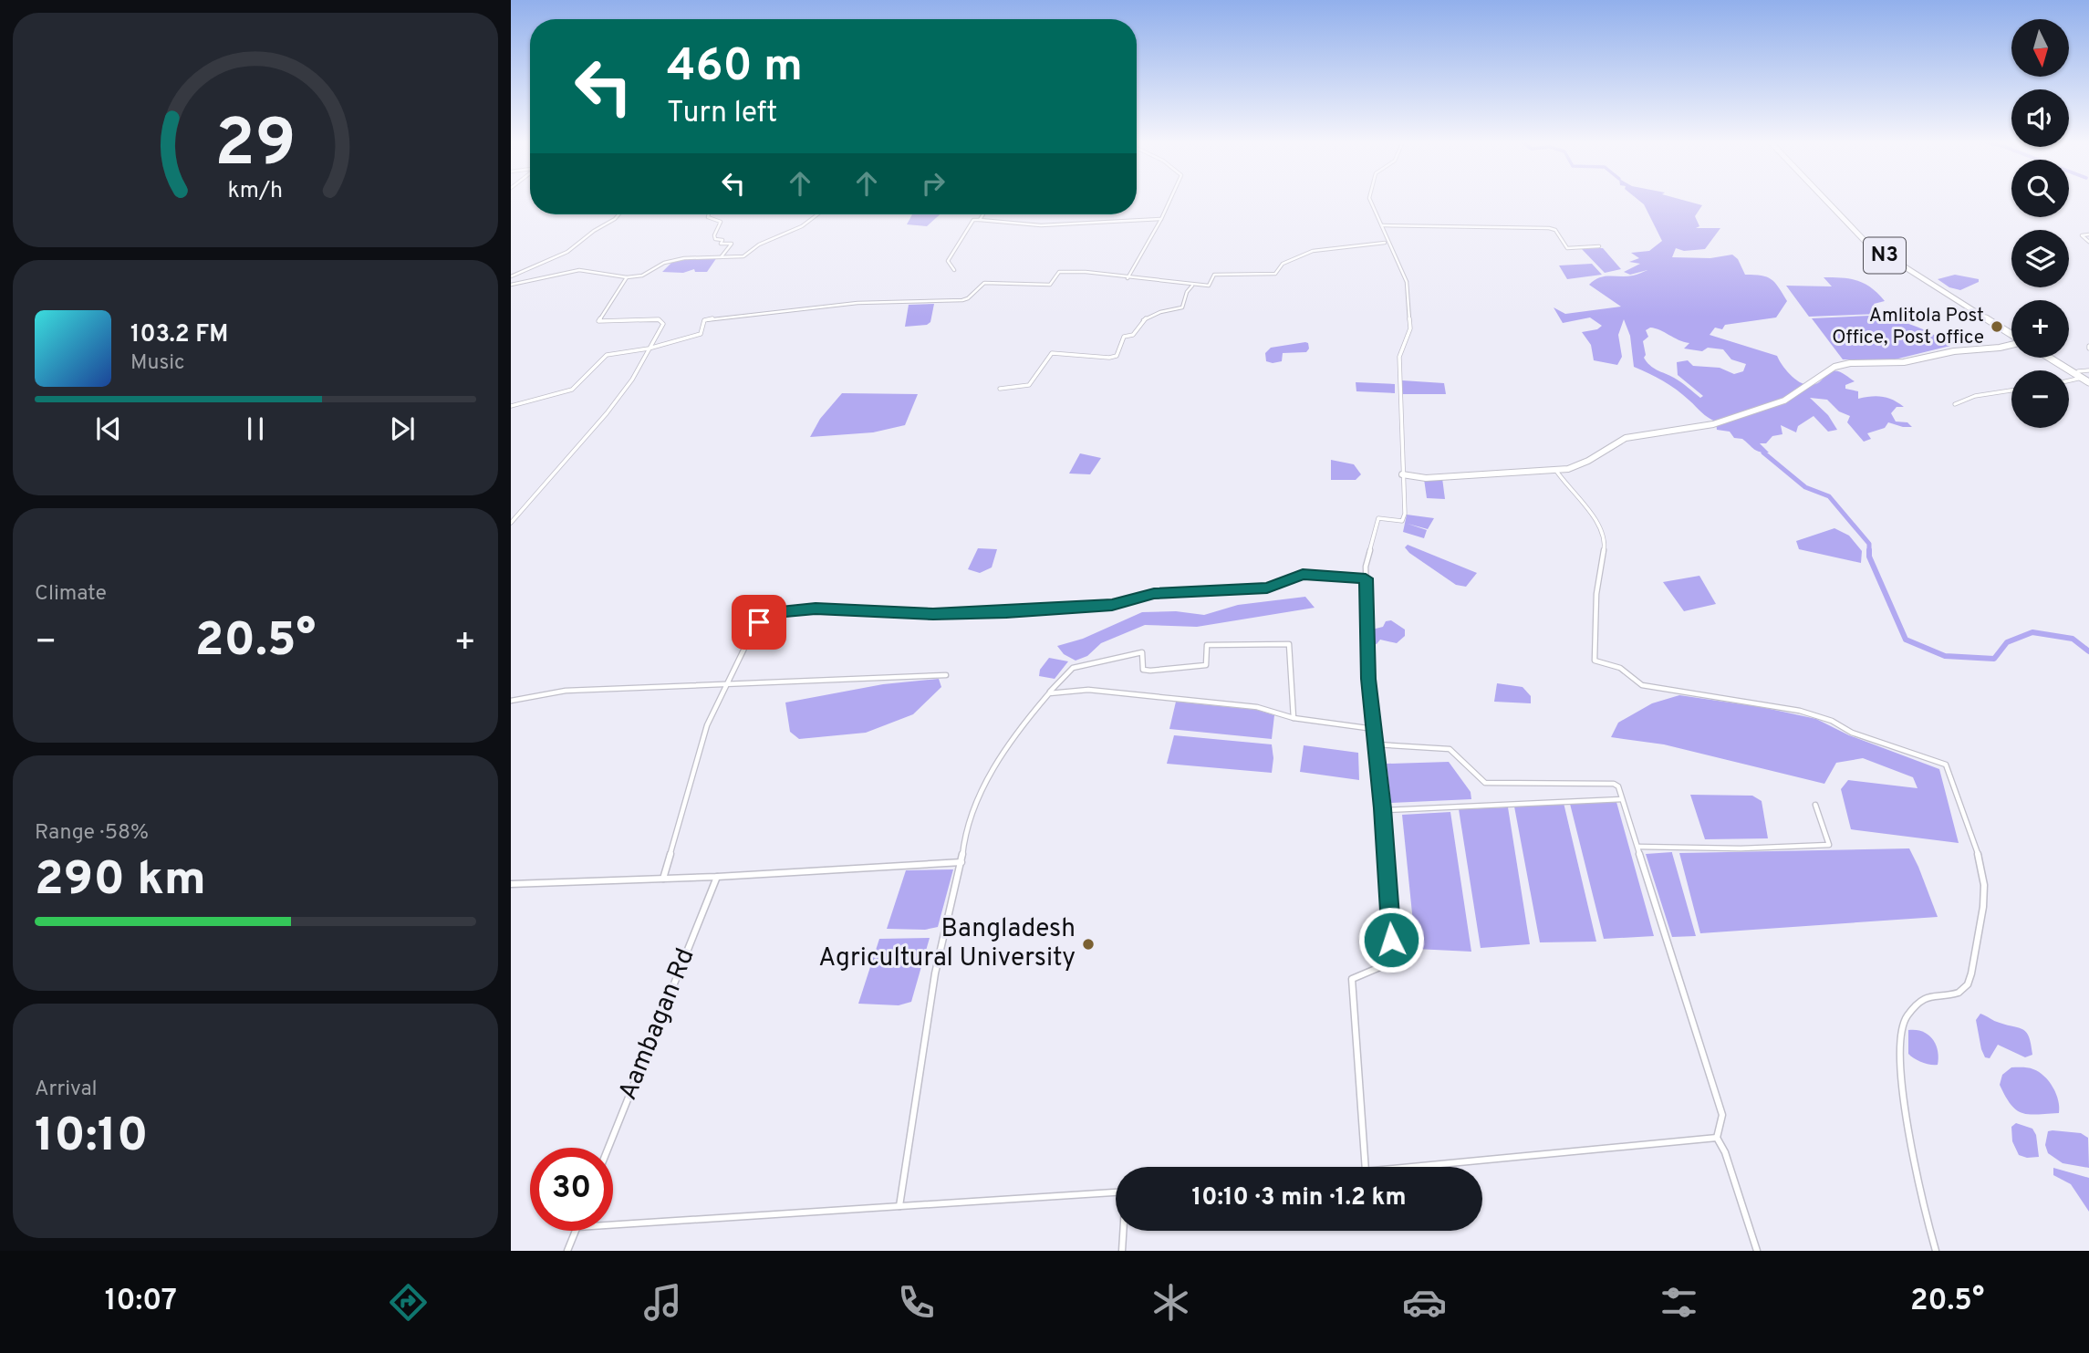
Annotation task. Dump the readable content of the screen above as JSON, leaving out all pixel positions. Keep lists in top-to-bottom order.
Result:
{
  "streets": {
    "highway": ["N3"],
    "street": ["Aambagan Rd"]
  },
  "places": ["Amlitola Post Office, Post office", "Bangladesh Agricultural University"],
  "north": "bottom",
  "page": {
    "map_buttons": ["+", "−"],
    "turn": ["460 m", "Turn left"],
    "song": ["103.2 FM", "Music"],
    "tile": [
      "Climate",
      ["Range · 58%", "290 km"],
      ["Arrival", "10:10"]
    ],
    "heat": ["−", "20.5°", "+"],
    "limit": "30",
    "trip": "10:10 · 3 min · 1.2 km",
    "tabs": ["10:07", "20.5°"],
    "gauge": ["29", "km/h"]
  }
}
